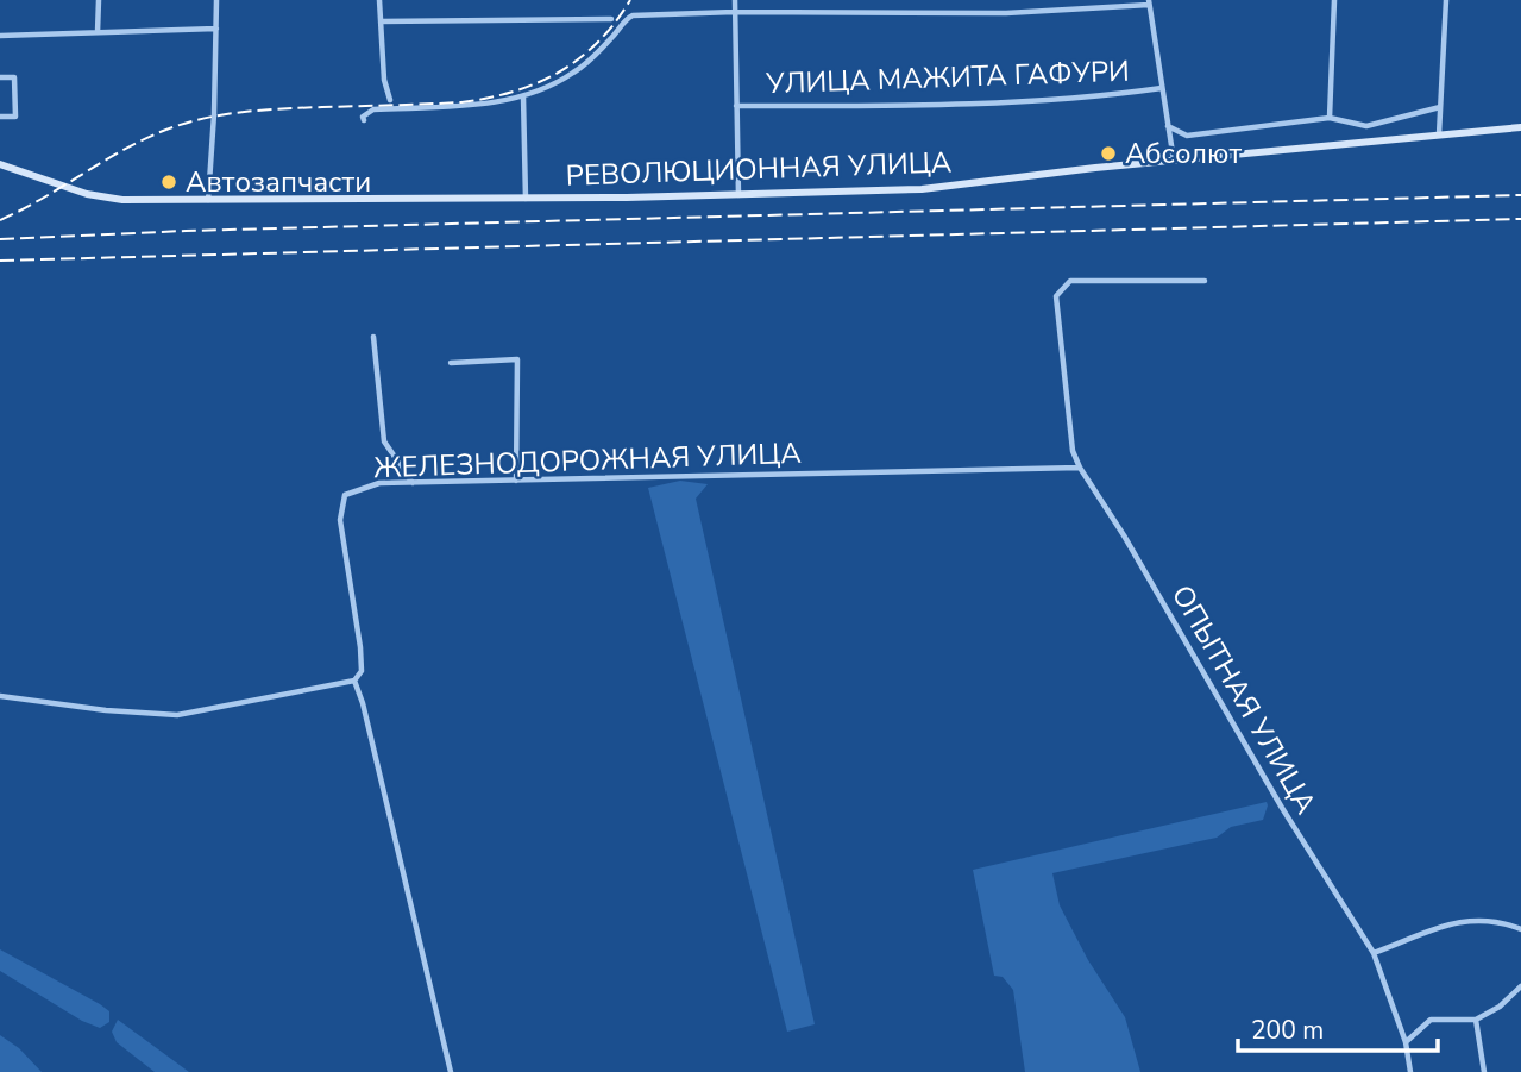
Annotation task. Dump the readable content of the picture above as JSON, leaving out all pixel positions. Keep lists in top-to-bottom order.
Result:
{
  "streets": {
    "main road": ["РЕВОЛЮЦИОННАЯ УЛИЦА"],
    "street": ["УЛИЦА МАЖИТА ГАФУРИ", "ЖЕЛЕЗНОДОРОЖНАЯ УЛИЦА", "ОПЫТНАЯ УЛИЦА"]
  },
  "crossings": [
    ["ЖЕЛЕЗНОДОРОЖНАЯ УЛИЦА", "ОПЫТНАЯ УЛИЦА"]
  ],
  "places": ["Абсолют", "Автозапчасти"],
  "scale_bar": "200 m"
}
